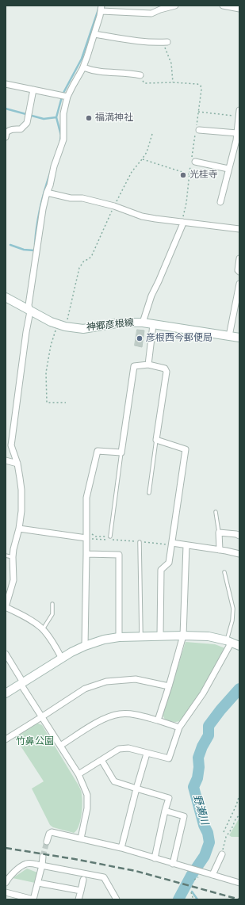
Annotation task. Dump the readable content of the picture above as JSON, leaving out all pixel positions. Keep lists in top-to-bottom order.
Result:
{
  "streets": {
    "street": ["神郷彦根線"]
  },
  "water": ["野瀬川"],
  "parks": ["竹鼻公園"],
  "places": ["福満神社", "光桂寺", "彦根西今郵便局"]
}
